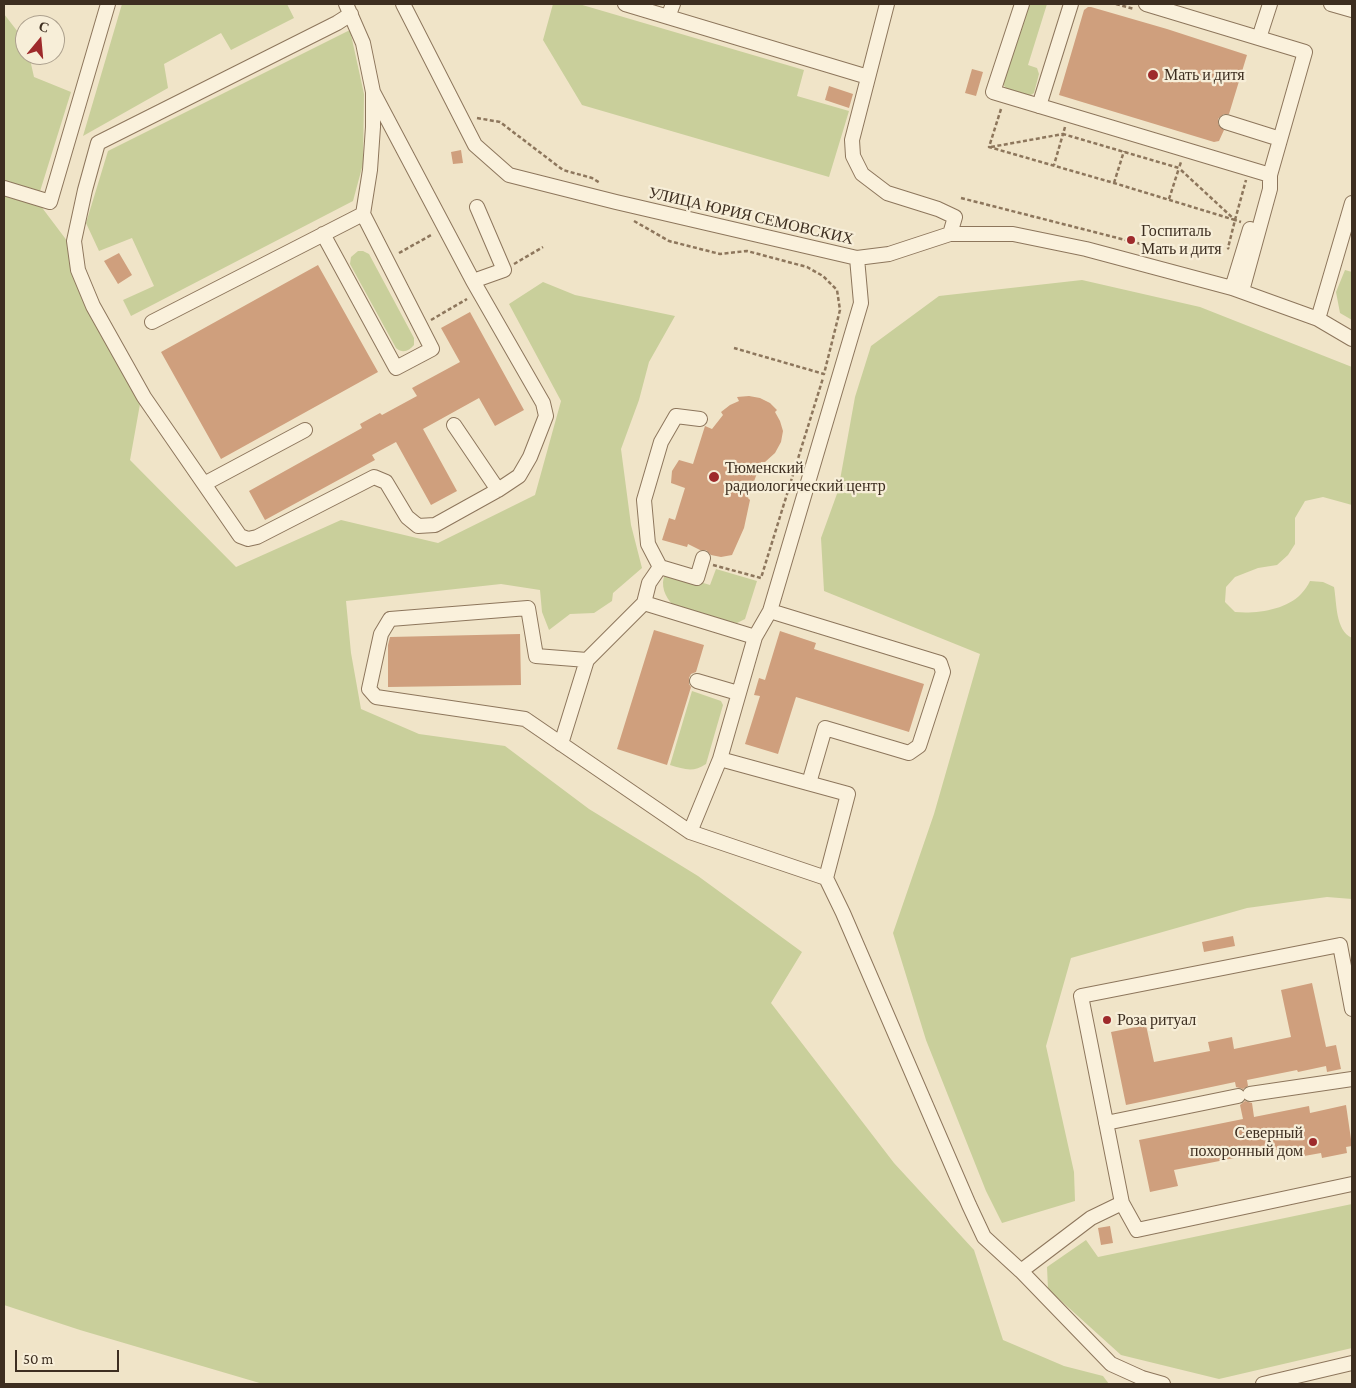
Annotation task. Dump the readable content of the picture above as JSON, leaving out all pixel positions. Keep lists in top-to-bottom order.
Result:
{
  "streets": {
    "street": ["УЛИЦА ЮРИЯ СЕМОВСКИХ"]
  },
  "places": [
    "Мать и дитя",
    "Госпиталь Мать и дитя",
    "Тюменский радиологический центр",
    "Роза ритуал",
    "Северный похоронный дом"
  ],
  "scale_bar": "50 m",
  "north": "top"
}
